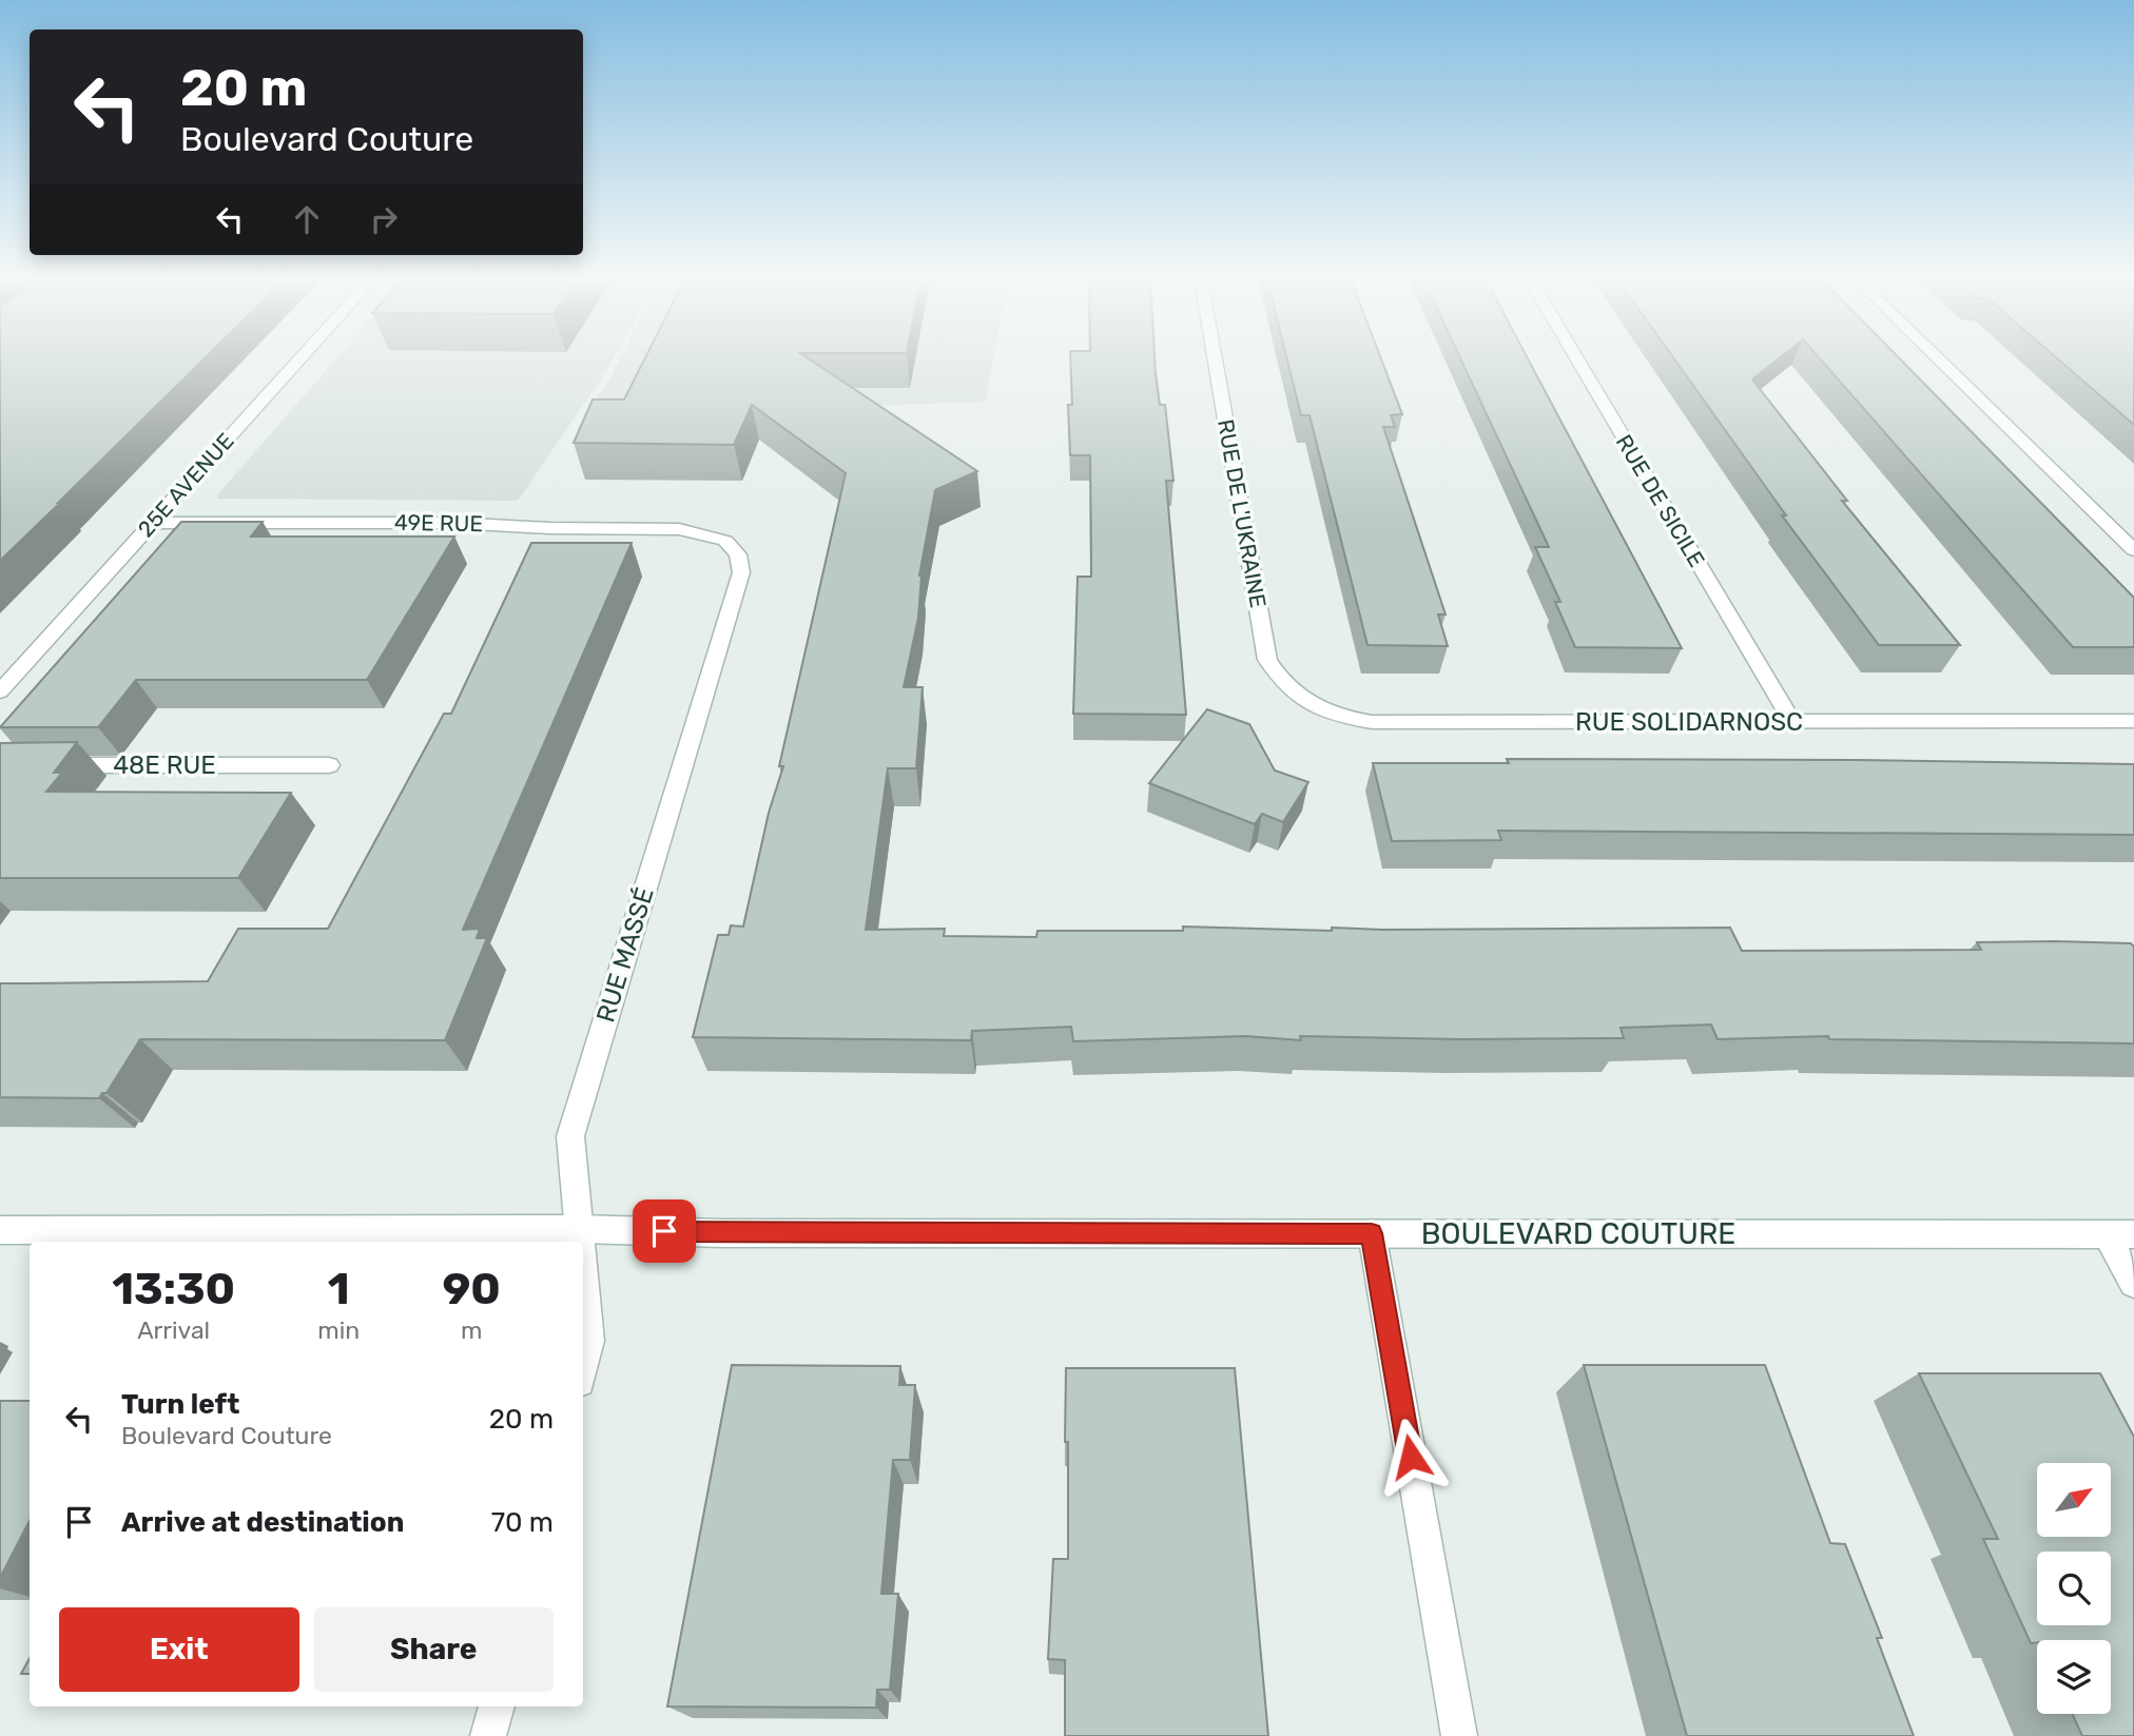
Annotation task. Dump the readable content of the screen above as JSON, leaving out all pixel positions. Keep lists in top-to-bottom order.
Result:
{
  "streets": {
    "street": [
      "25E AVENUE",
      "RUE DE SICILE",
      "RUE DE L'UKRAINE",
      "49E RUE",
      "RUE SOLIDARNOSC",
      "48E RUE",
      "RUE MASSÉ",
      "BOULEVARD COUTURE"
    ]
  },
  "crossings": [
    ["25E AVENUE", "49E RUE"],
    ["RUE DE SICILE", "RUE SOLIDARNOSC"],
    ["RUE DE L'UKRAINE", "RUE SOLIDARNOSC"],
    ["49E RUE", "RUE MASSÉ"],
    ["RUE MASSÉ", "BOULEVARD COUTURE"]
  ],
  "north": "top right",
  "page": {
    "turn": ["20 m", "Boulevard Couture"],
    "eta": [
      "13:30",
      "Arrival",
      "1",
      "min",
      "90",
      "m"
    ],
    "list": [
      {
        "name": "Turn left",
        "note": "Boulevard Couture",
        "value": "20 m"
      },
      {
        "name": "Arrive at destination",
        "value": "70 m"
      }
    ],
    "buttons": ["Exit", "Share"]
  }
}
